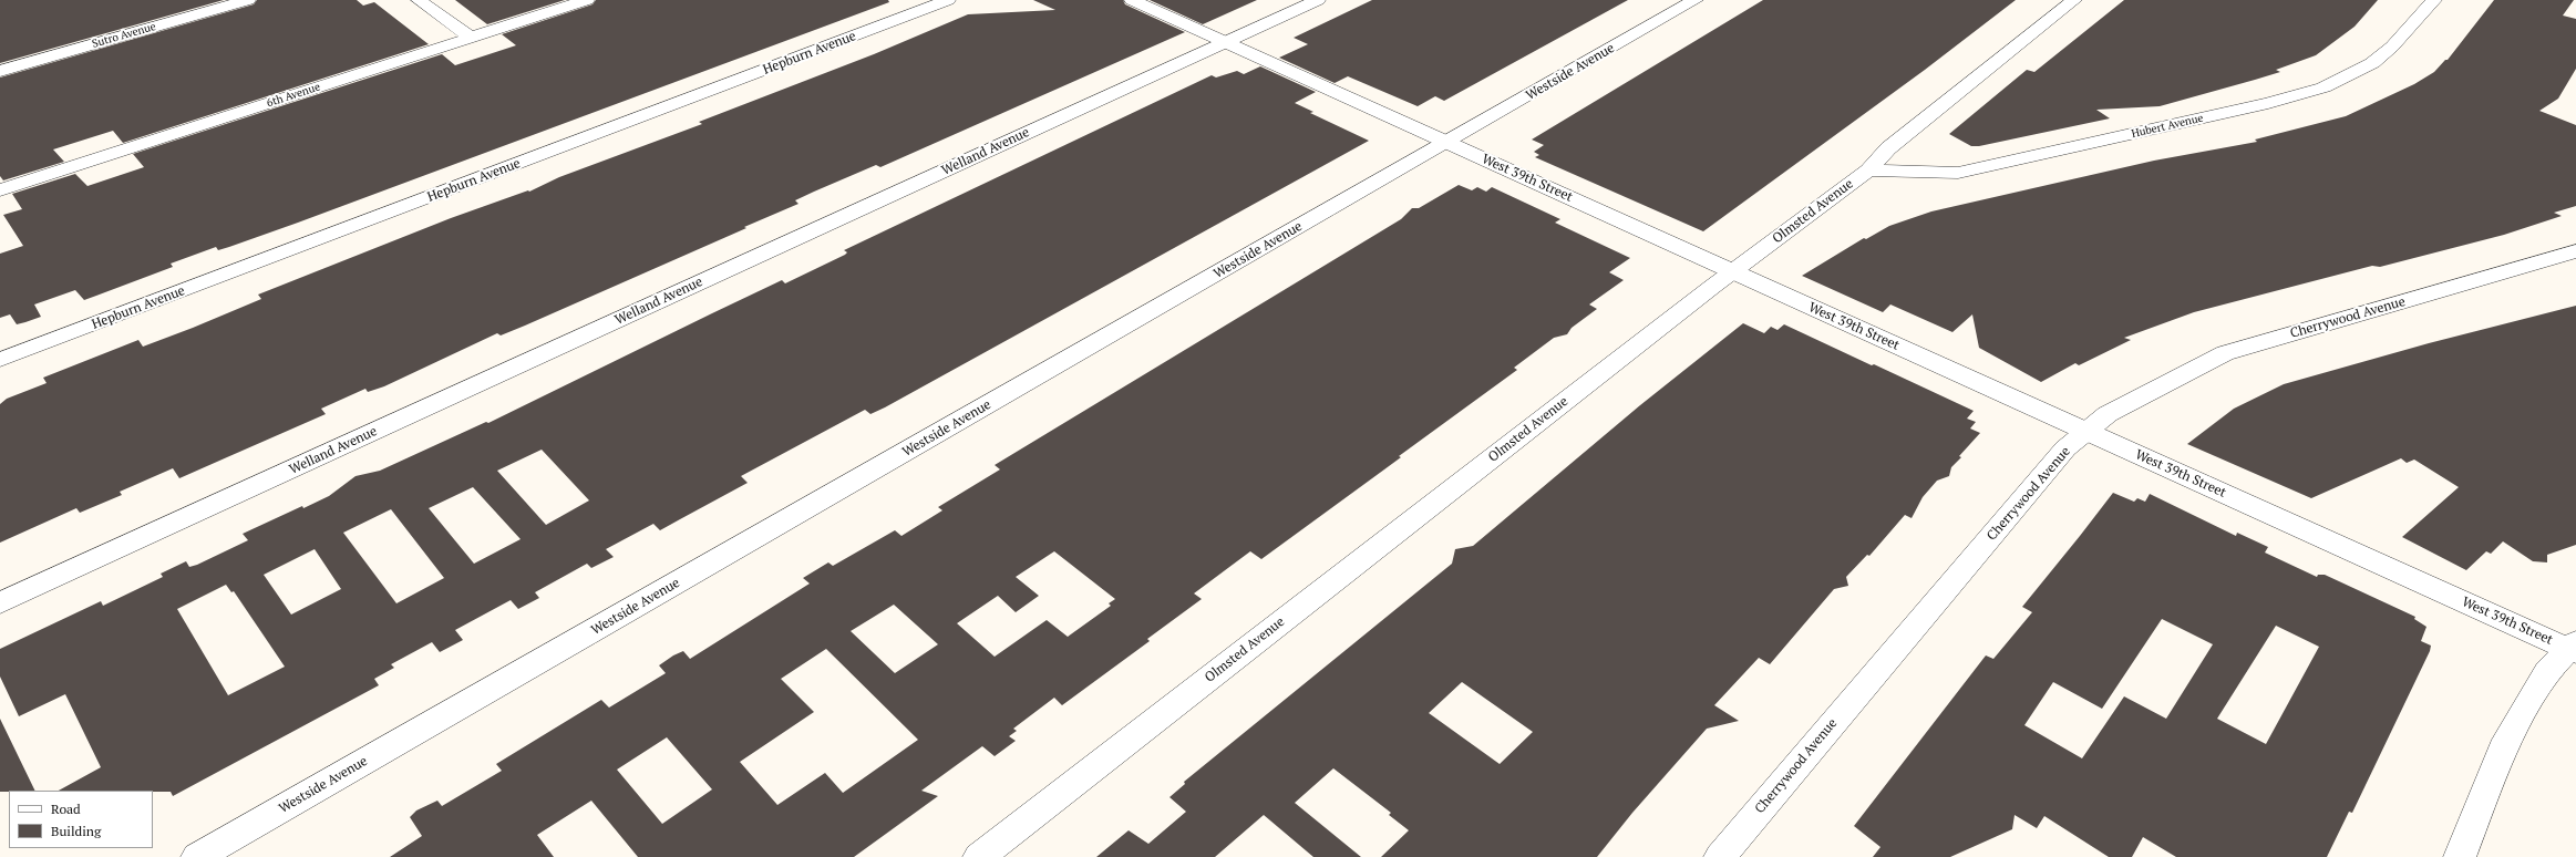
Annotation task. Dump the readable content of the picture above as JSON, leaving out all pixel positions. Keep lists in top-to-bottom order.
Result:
{
  "streets": {
    "street": [
      "Sutro Avenue",
      "Hepburn Avenue",
      "Westside Avenue",
      "6th Avenue",
      "Hubert Avenue",
      "Welland Avenue",
      "West 39th Street",
      "Olmsted Avenue",
      "Cherrywood Avenue"
    ]
  },
  "crossings": [
    ["Westside Avenue", "West 39th Street"],
    ["Hubert Avenue", "Olmsted Avenue"],
    ["Welland Avenue", "West 39th Street"],
    ["West 39th Street", "Olmsted Avenue"],
    ["West 39th Street", "Cherrywood Avenue"]
  ],
  "legend": ["Road", "Building"]
}
